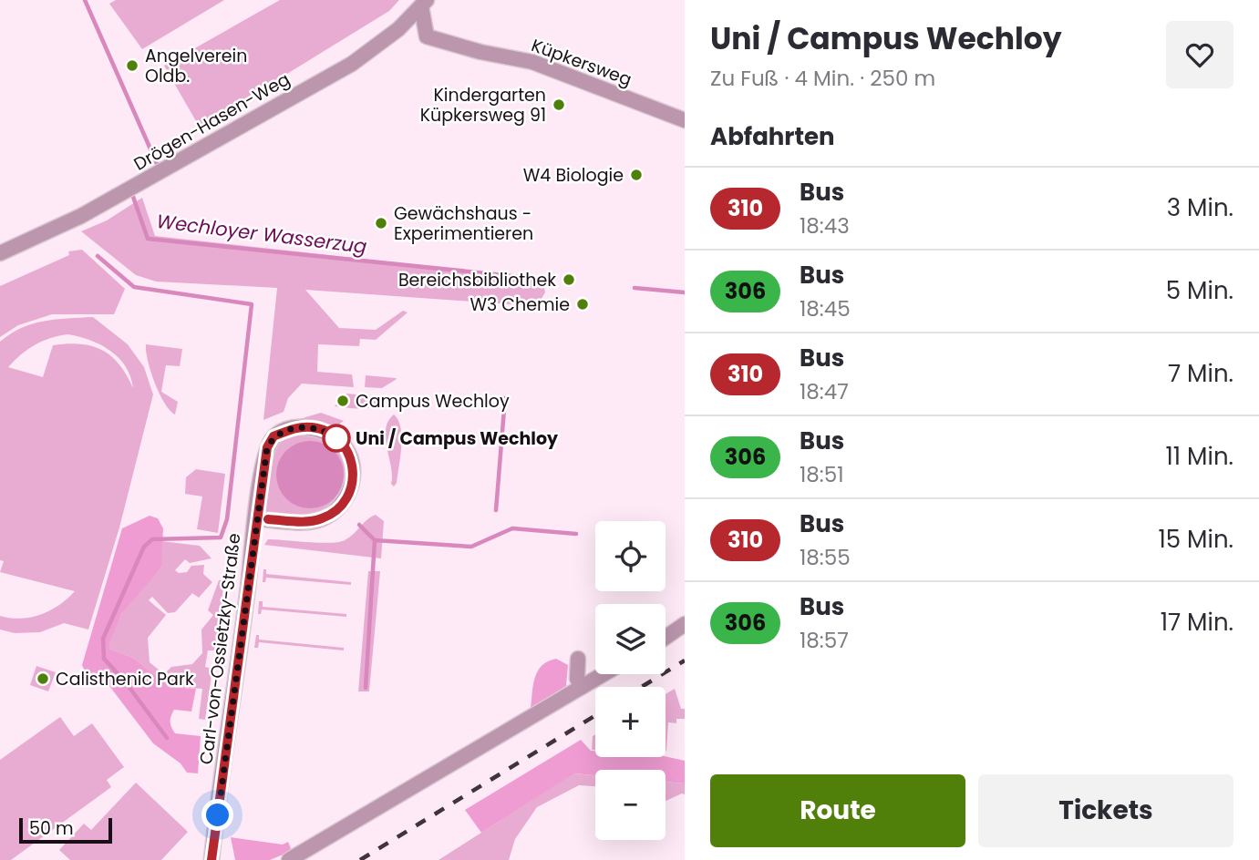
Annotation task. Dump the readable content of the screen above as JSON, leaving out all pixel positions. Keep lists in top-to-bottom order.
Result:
{
  "streets": {
    "street": ["Küpkersweg", "Drögen-Hasen-Weg", "Carl-von-Ossietzky-Straße"]
  },
  "crossings": [
    ["Küpkersweg", "Drögen-Hasen-Weg"]
  ],
  "water": ["Wechloyer Wasserzug"],
  "places": [
    "Angelverein Oldb.",
    "Kindergarten Küpkersweg 91",
    "W4 Biologie",
    "Gewächshaus - Experimentieren",
    "Bereichsbibliothek",
    "W3 Chemie",
    "Campus Wechloy",
    "Uni / Campus Wechloy",
    "Calisthenic Park"
  ],
  "lines": ["bus line 310"],
  "scale_bar": "50 m",
  "page": {
    "heading": [
      ["Uni / Campus Wechloy", "Zu Fuß · 4 Min. · 250 m"],
      "Abfahrten"
    ],
    "list": [
      {
        "mark": "310",
        "name": "Bus",
        "note": "18:43",
        "value": "3 Min."
      },
      {
        "mark": "306",
        "name": "Bus",
        "note": "18:45",
        "value": "5 Min."
      },
      {
        "mark": "310",
        "name": "Bus",
        "note": "18:47",
        "value": "7 Min."
      },
      {
        "mark": "306",
        "name": "Bus",
        "note": "18:51",
        "value": "11 Min."
      },
      {
        "mark": "310",
        "name": "Bus",
        "note": "18:55",
        "value": "15 Min."
      },
      {
        "mark": "306",
        "name": "Bus",
        "note": "18:57",
        "value": "17 Min."
      }
    ],
    "map_buttons": ["+", "−"],
    "buttons": ["Route", "Tickets"],
    "scale": "50 m"
  }
}
